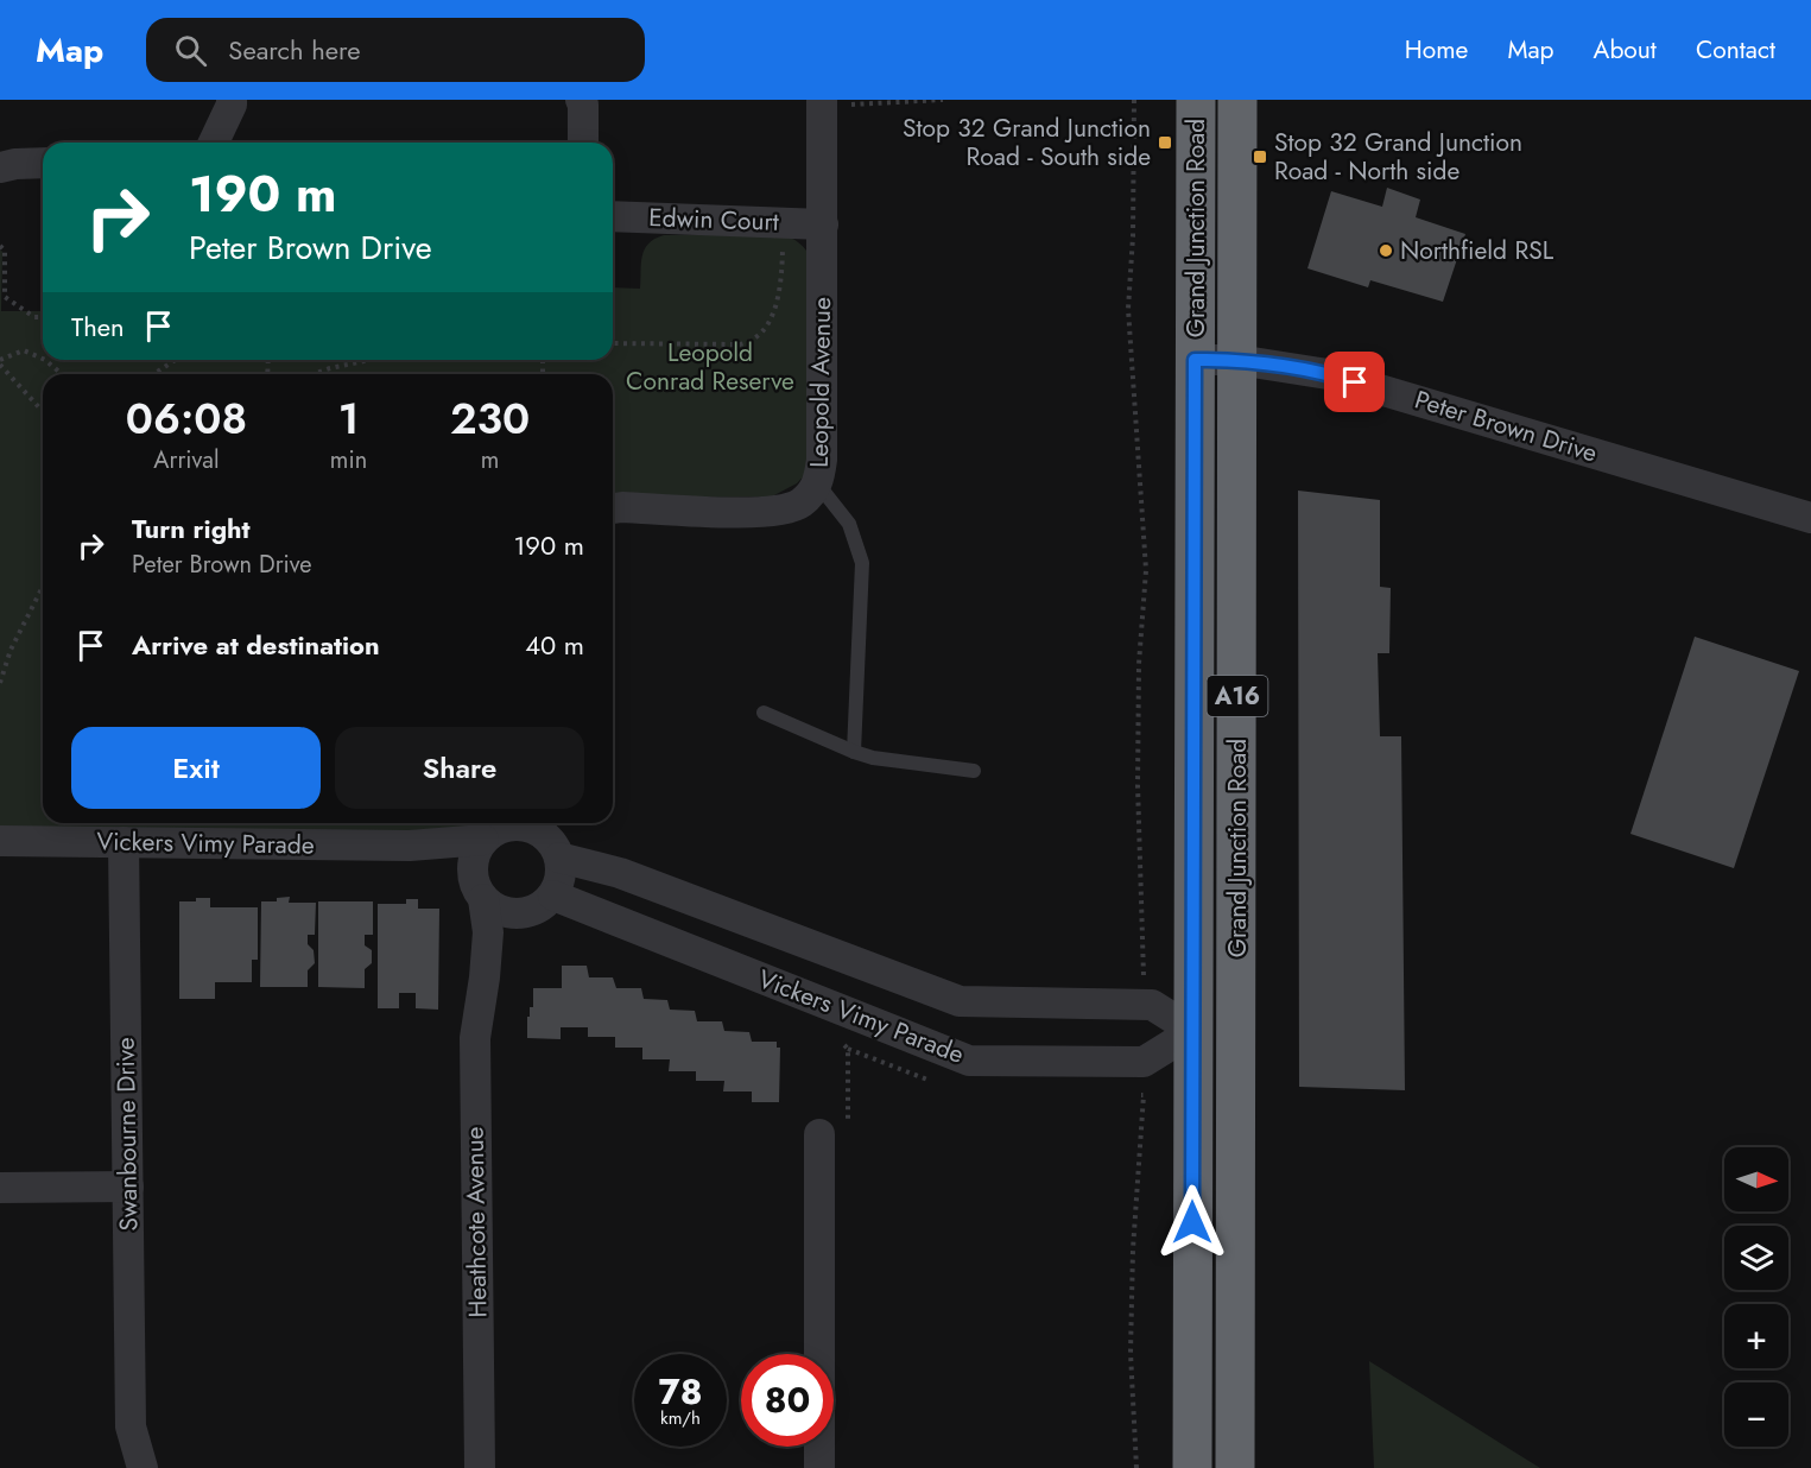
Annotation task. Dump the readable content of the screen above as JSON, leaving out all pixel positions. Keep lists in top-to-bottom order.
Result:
{
  "streets": {
    "highway": ["Grand Junction Road", "A16"],
    "street": [
      "Edwin Court",
      "Leopold Avenue",
      "Peter Brown Drive",
      "Vickers Vimy Parade",
      "Swanbourne Drive",
      "Heathcote Avenue"
    ]
  },
  "crossings": [
    ["Edwin Court", "Leopold Avenue"],
    ["Grand Junction Road", "Peter Brown Drive"],
    ["Grand Junction Road", "Vickers Vimy Parade"],
    ["Vickers Vimy Parade", "Swanbourne Drive"],
    ["Vickers Vimy Parade", "Heathcote Avenue"]
  ],
  "parks": ["Leopold Conrad Reserve"],
  "places": {
    "transit": ["Stop 32 Grand Junction Road - South side", "Stop 32 Grand Junction Road - North side"],
    "other": ["Northfield RSL"]
  },
  "north": "right",
  "page": {
    "header": "Map",
    "search": "Search here",
    "nav": [
      "Home",
      "Map",
      "About",
      "Contact"
    ],
    "turn": ["190 m", "Peter Brown Drive"],
    "then": "Then",
    "eta": [
      "06:08",
      "Arrival",
      "1",
      "min",
      "230",
      "m"
    ],
    "list": [
      {
        "name": "Turn right",
        "note": "Peter Brown Drive",
        "value": "190 m"
      },
      {
        "name": "Arrive at destination",
        "value": "40 m"
      }
    ],
    "buttons": ["Exit", "Share"],
    "map_buttons": ["+", "−"],
    "speed": "78 km/h",
    "limit": "80"
  }
}
